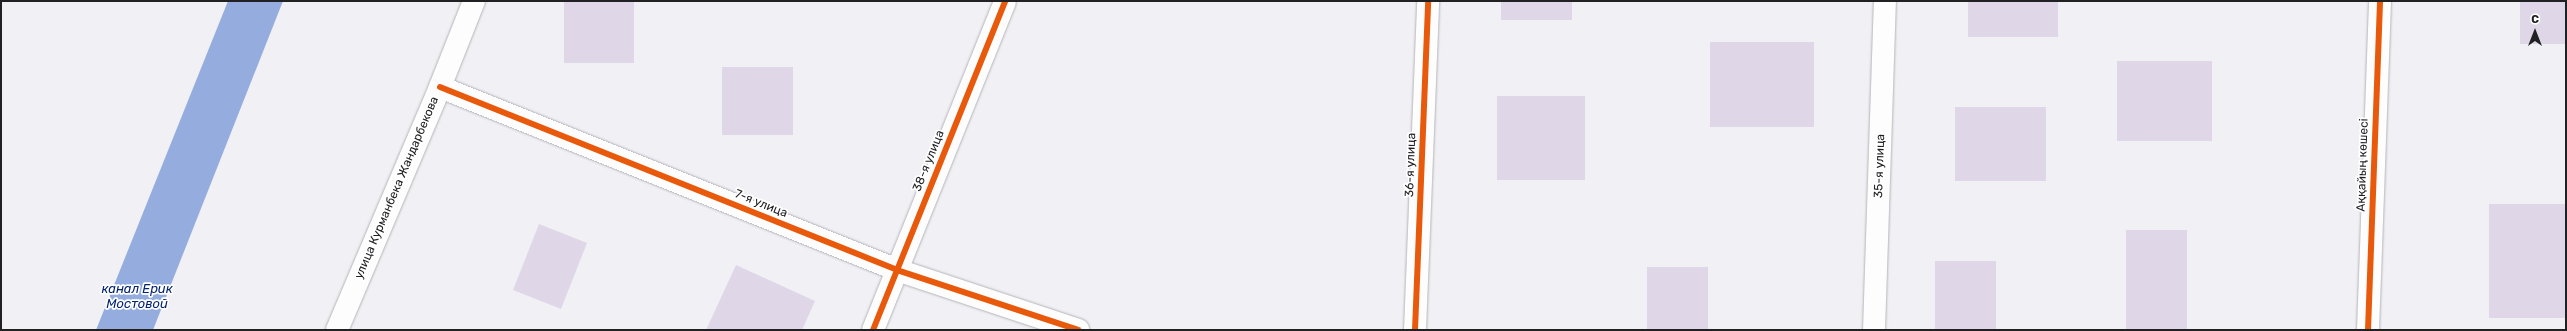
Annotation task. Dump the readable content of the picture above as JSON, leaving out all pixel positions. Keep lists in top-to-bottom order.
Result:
{
  "streets": {
    "street": [
      "38-я улица",
      "36-я улица",
      "Аққайың көшесі",
      "35-я улица",
      "улица Курманбека Жандарбекова",
      "7-я улица"
    ]
  },
  "crossings": [
    ["38-я улица", "7-я улица"],
    ["улица Курманбека Жандарбекова", "7-я улица"]
  ],
  "water": ["канал Ерик Мостовой"],
  "north": "top"
}
